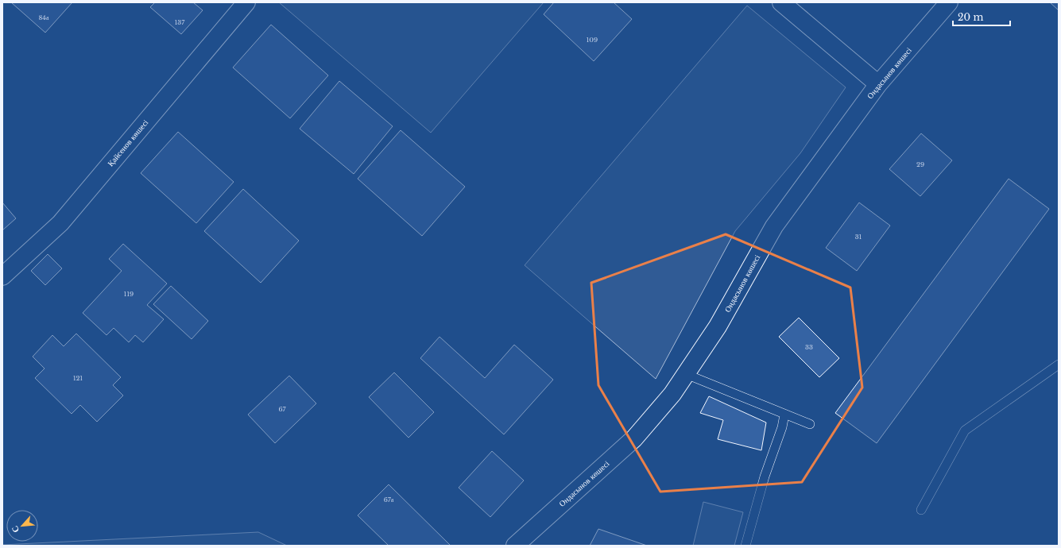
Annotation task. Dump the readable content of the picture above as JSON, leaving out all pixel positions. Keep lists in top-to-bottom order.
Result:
{
  "streets": {
    "street": ["Ондасынов көшесі", "Қайсенов көшесі"]
  },
  "house_numbers": [
    "84а",
    "137",
    "109",
    "29",
    "31",
    "119",
    "33",
    "121",
    "67",
    "67а"
  ],
  "scale_bar": "20 m",
  "north": "bottom left"
}
